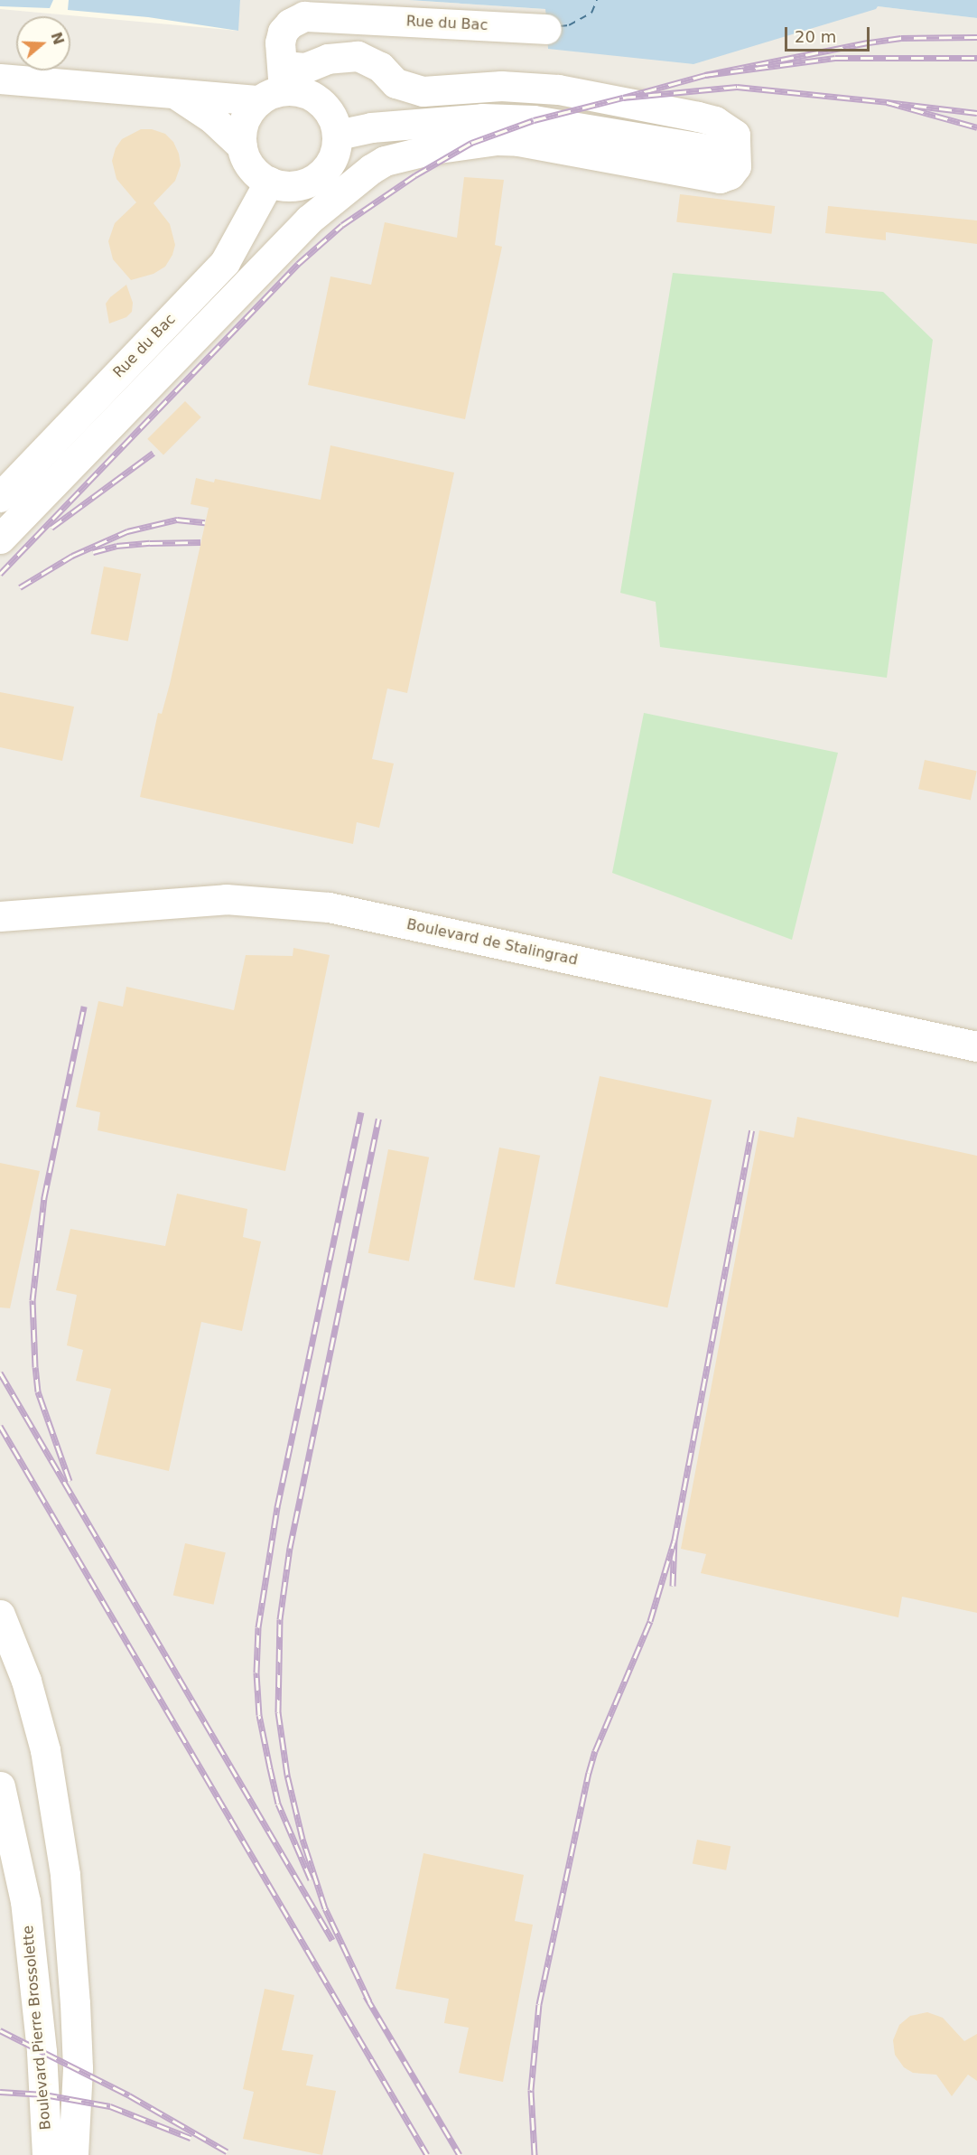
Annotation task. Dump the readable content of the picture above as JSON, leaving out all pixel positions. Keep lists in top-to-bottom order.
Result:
{
  "streets": {
    "street": ["Rue du Bac", "Boulevard de Stalingrad", "Boulevard Pierre Brossolette"]
  },
  "scale_bar": "20 m",
  "north": "right"
}
